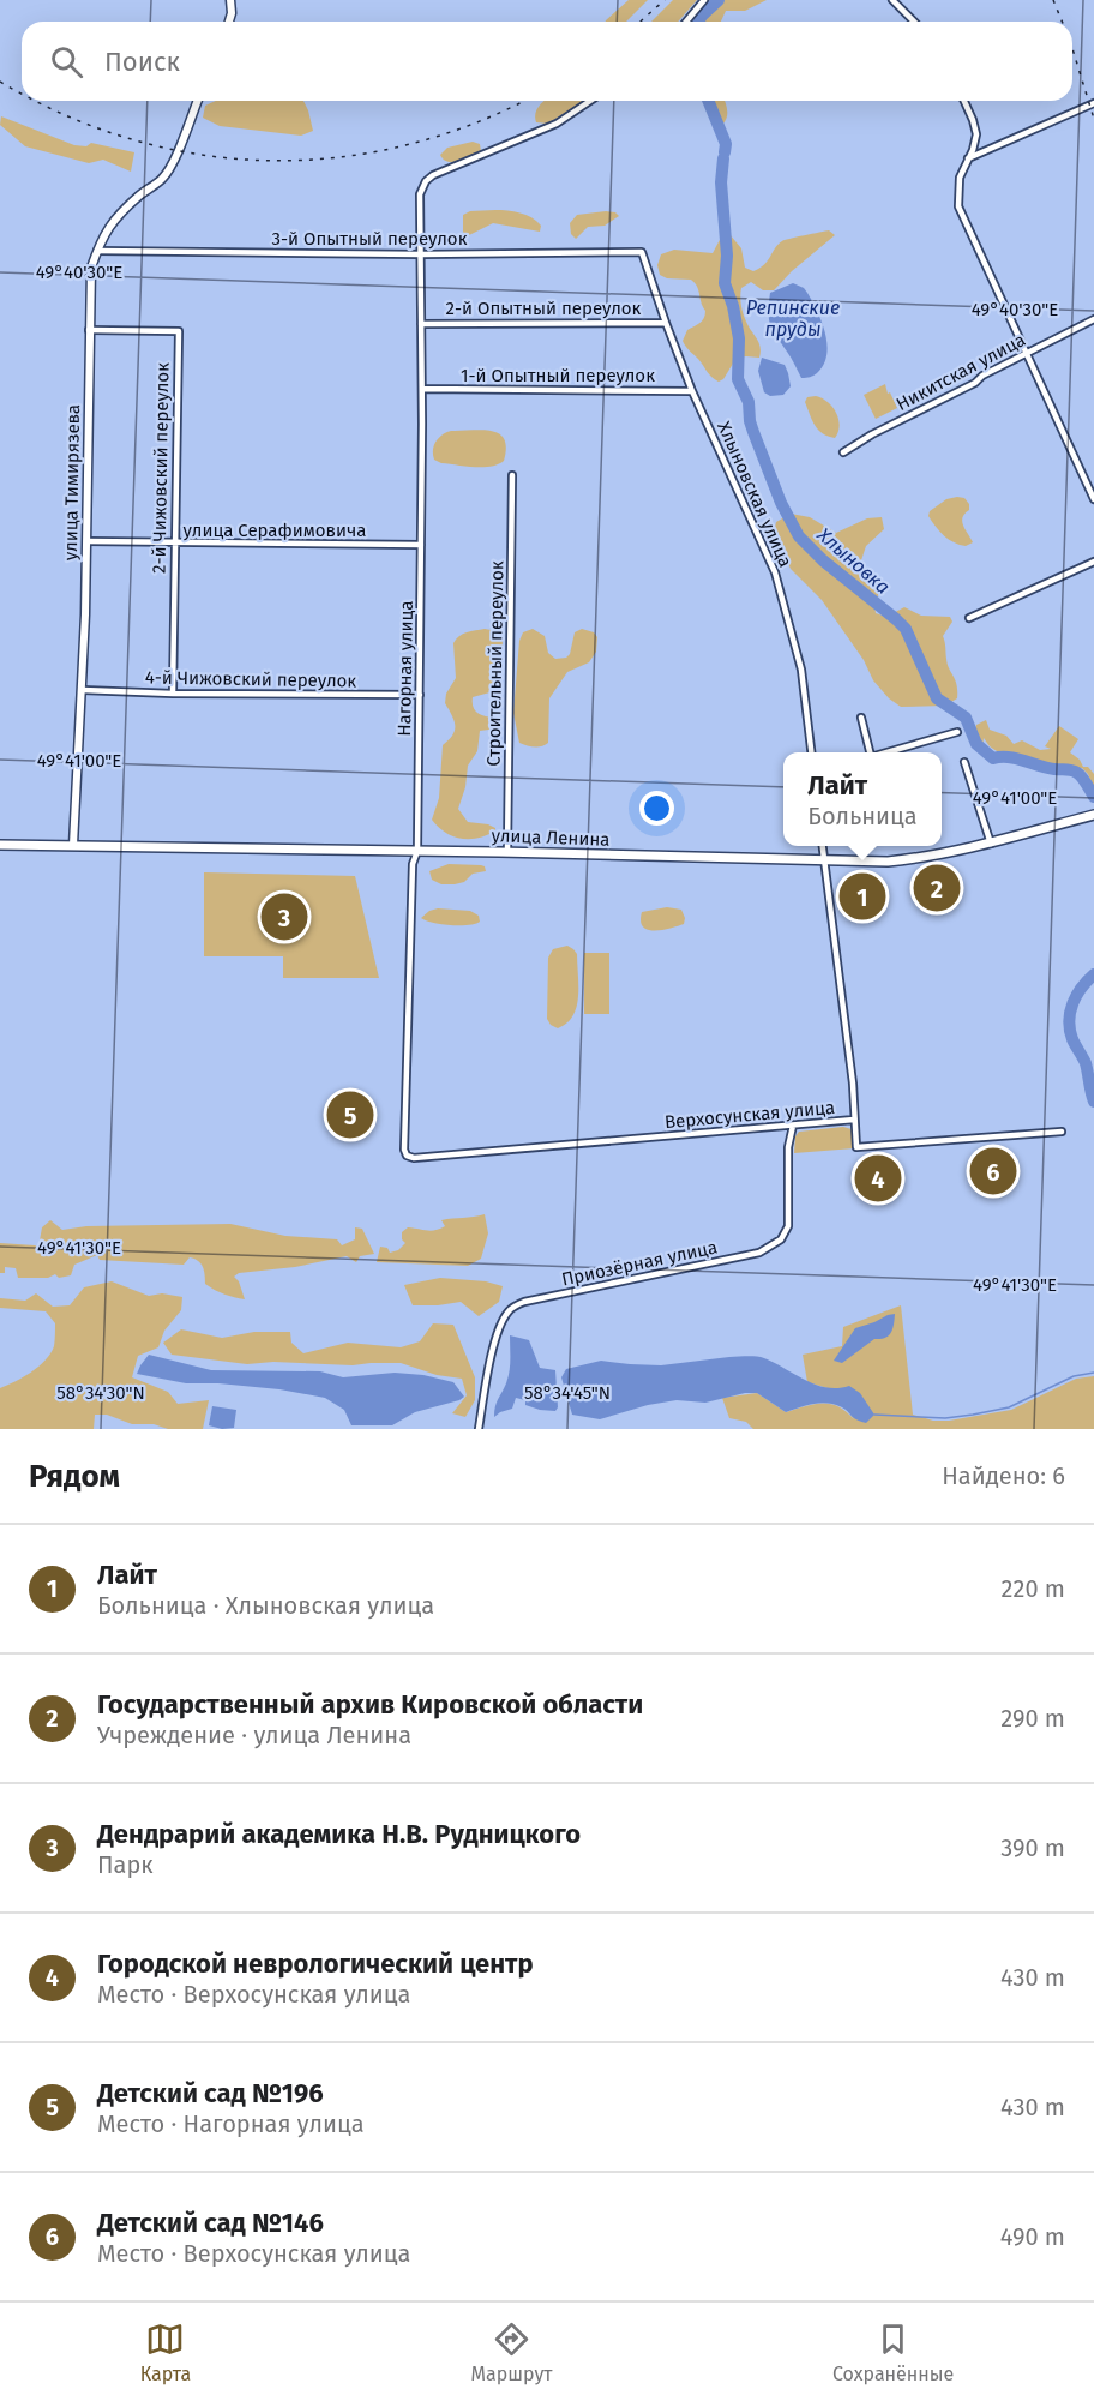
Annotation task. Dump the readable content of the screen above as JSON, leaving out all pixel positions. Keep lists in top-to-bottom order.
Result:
{
  "streets": {
    "main road": ["улица Тимирязева", "улица Ленина"],
    "street": [
      "3-й Опытный переулок",
      "2-й Опытный переулок",
      "Никитская улица",
      "1-й Опытный переулок",
      "2-й Чижовский переулок",
      "Хлыновская улица",
      "улица Серафимовича",
      "Строительный переулок",
      "Нагорная улица",
      "4-й Чижовский переулок",
      "Верхосунская улица",
      "Приозёрная улица"
    ]
  },
  "crossings": [
    ["3-й Опытный переулок", "улица Тимирязева"],
    ["3-й Опытный переулок", "Хлыновская улица"],
    ["3-й Опытный переулок", "Нагорная улица"],
    ["2-й Опытный переулок", "Хлыновская улица"],
    ["2-й Опытный переулок", "Нагорная улица"],
    ["1-й Опытный переулок", "Хлыновская улица"],
    ["1-й Опытный переулок", "Нагорная улица"],
    ["2-й Чижовский переулок", "улица Тимирязева"],
    ["2-й Чижовский переулок", "улица Серафимовича"],
    ["2-й Чижовский переулок", "4-й Чижовский переулок"],
    ["улица Тимирязева", "улица Серафимовича"],
    ["улица Тимирязева", "4-й Чижовский переулок"],
    ["улица Тимирязева", "улица Ленина"],
    ["улица Серафимовича", "Нагорная улица"],
    ["Строительный переулок", "улица Ленина"],
    ["Нагорная улица", "4-й Чижовский переулок"],
    ["Нагорная улица", "улица Ленина"],
    ["Нагорная улица", "Верхосунская улица"],
    ["Верхосунская улица", "Приозёрная улица"]
  ],
  "water": ["Репинские пруды", "Хлыновка"],
  "page": {
    "search": "Поиск",
    "popup": ["Лайт", "Больница"],
    "pins": [
      "2",
      "1",
      "3",
      "5",
      "6",
      "4"
    ],
    "heading": ["Рядом", "Найдено: 6"],
    "list": [
      {
        "mark": "1",
        "name": "Лайт",
        "note": "Больница · Хлыновская улица",
        "value": "220 m"
      },
      {
        "mark": "2",
        "name": "Государственный архив Кировской области",
        "note": "Учреждение · улица Ленина",
        "value": "290 m"
      },
      {
        "mark": "3",
        "name": "Дендрарий академика Н.В. Рудницкого",
        "note": "Парк",
        "value": "390 m"
      },
      {
        "mark": "4",
        "name": "Городской неврологический центр",
        "note": "Место · Верхосунская улица",
        "value": "430 m"
      },
      {
        "mark": "5",
        "name": "Детский сад №196",
        "note": "Место · Нагорная улица",
        "value": "430 m"
      },
      {
        "mark": "6",
        "name": "Детский сад №146",
        "note": "Место · Верхосунская улица",
        "value": "490 m"
      }
    ],
    "nav": ["Карта", "Маршрут", "Сохранённые"]
  },
  "coordinates": [
    "49°40'30\"E",
    "49°41'00\"E",
    "49°41'30\"E",
    "58°34'30\"N",
    "58°34'45\"N"
  ]
}
